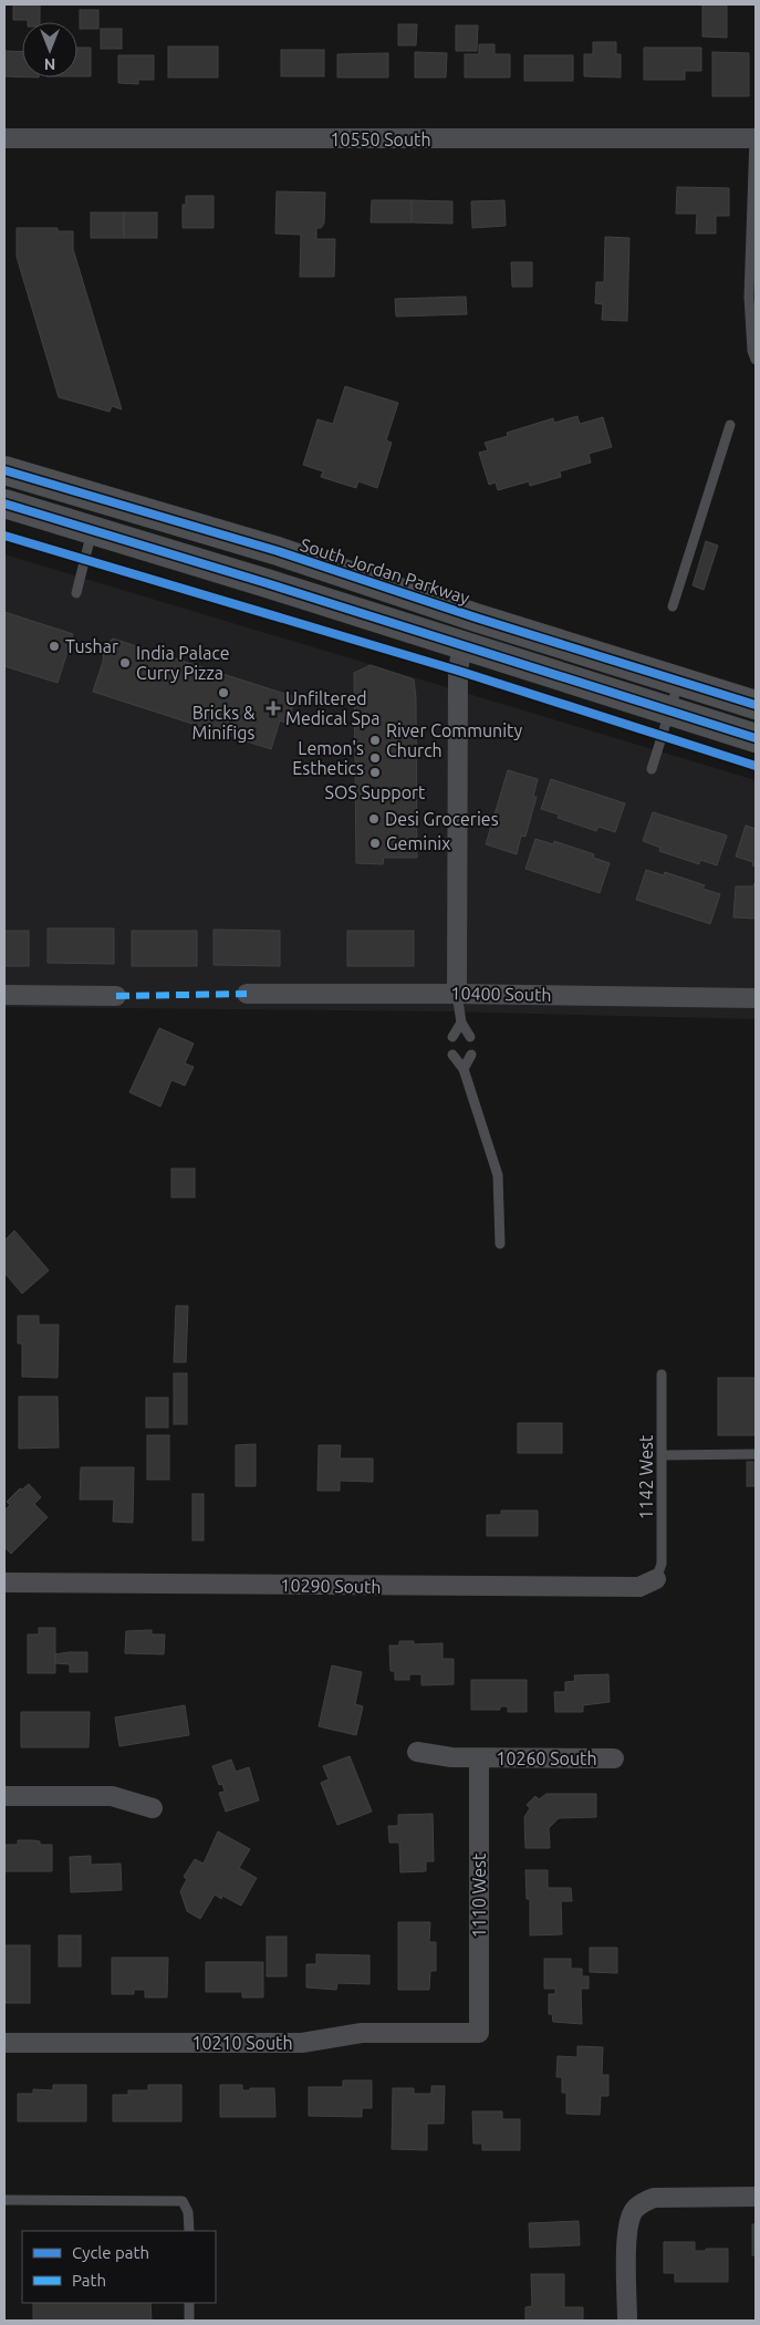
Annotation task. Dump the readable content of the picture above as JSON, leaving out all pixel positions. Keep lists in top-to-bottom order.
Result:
{
  "streets": {
    "main road": ["South Jordan Parkway"],
    "street": [
      "10550 South",
      "10400 South",
      "10290 South",
      "10260 South",
      "1110 West",
      "10210 South"
    ],
    "lane": ["1142 West"]
  },
  "crossings": [
    ["1142 West", "10290 South"],
    ["10260 South", "1110 West"],
    ["1110 West", "10210 South"]
  ],
  "places": {
    "other": [
      "Tushar",
      "India Palace Curry Pizza",
      "Bricks & Minifigs",
      "River Community Church",
      "Lemon's Esthetics",
      "SOS Support",
      "Desi Groceries",
      "Geminix"
    ],
    "health": ["Unfiltered Medical Spa"]
  },
  "legend": ["Cycle path", "Path"],
  "north": "bottom"
}
